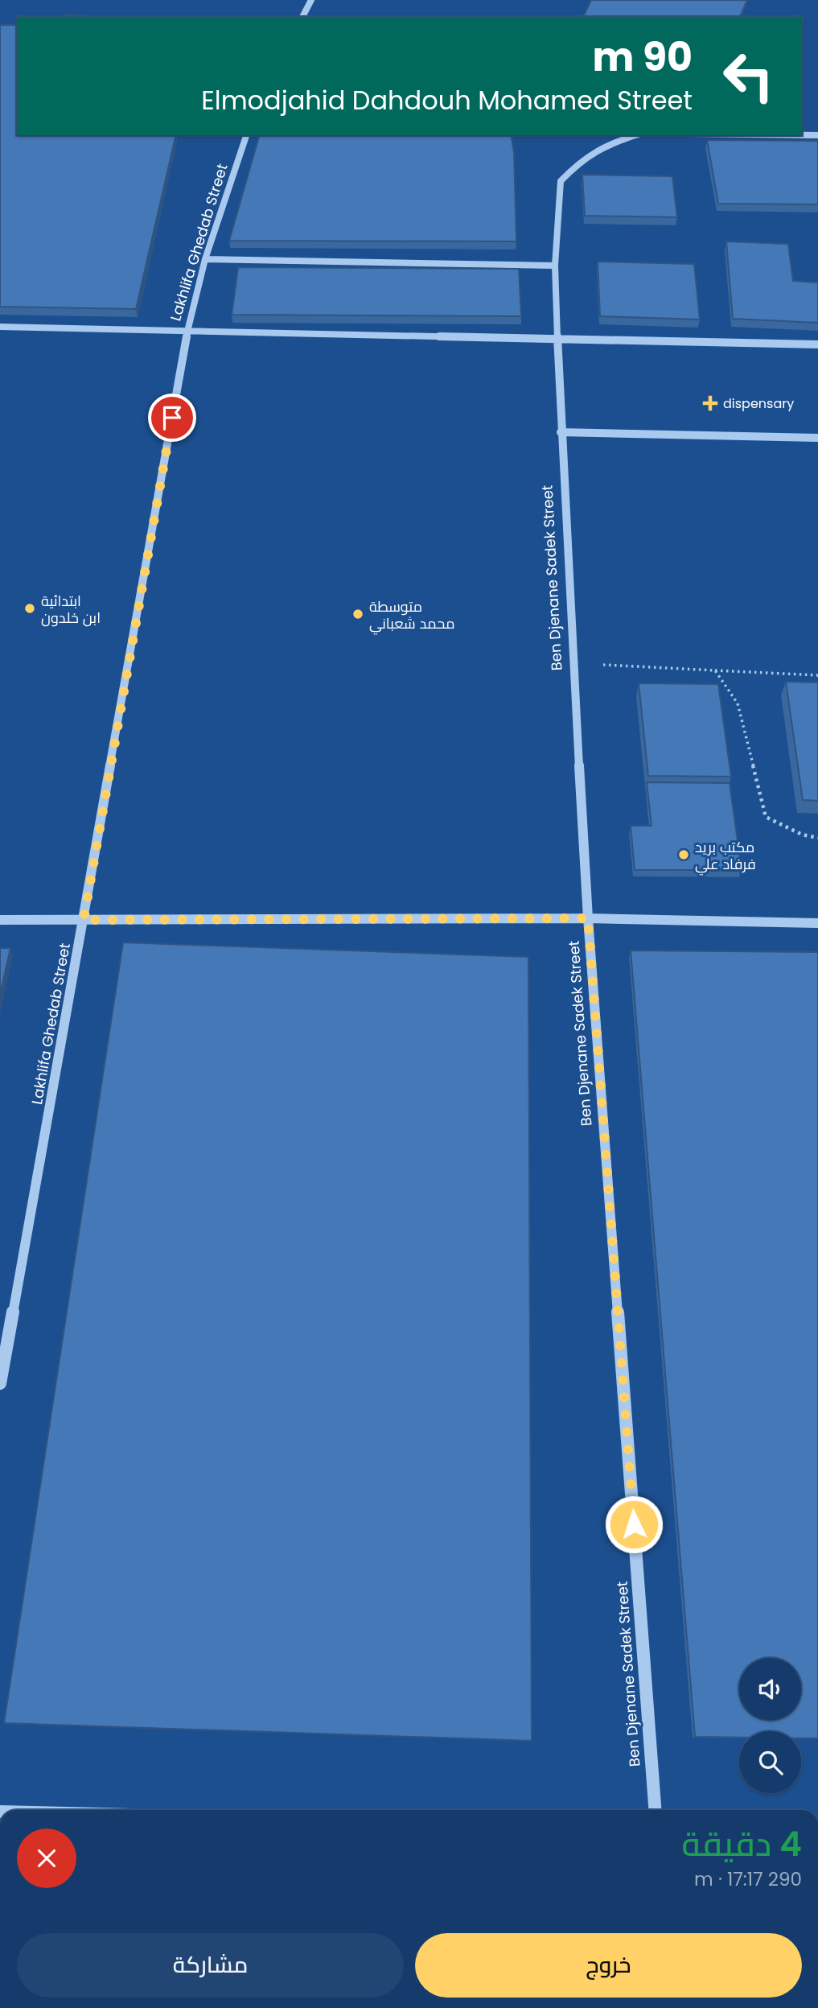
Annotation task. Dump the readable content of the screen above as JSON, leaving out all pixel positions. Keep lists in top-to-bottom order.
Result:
{
  "streets": {
    "street": ["Lakhlifa Ghedab Street", "Ben Djenane Sadek Street"]
  },
  "places": {
    "health": ["dispensary"],
    "other": ["ابتدائية ابن خلدون", "متوسطة محمد شعباني", "مكتب بريد فرفاد علي"]
  },
  "page": {
    "turn": ["90 m", "Elmodjahid Dahdouh Mohamed Street"],
    "heading": ["4 دقيقة", "290 m · 17:17"],
    "buttons": ["خروج", "مشاركة"]
  }
}
